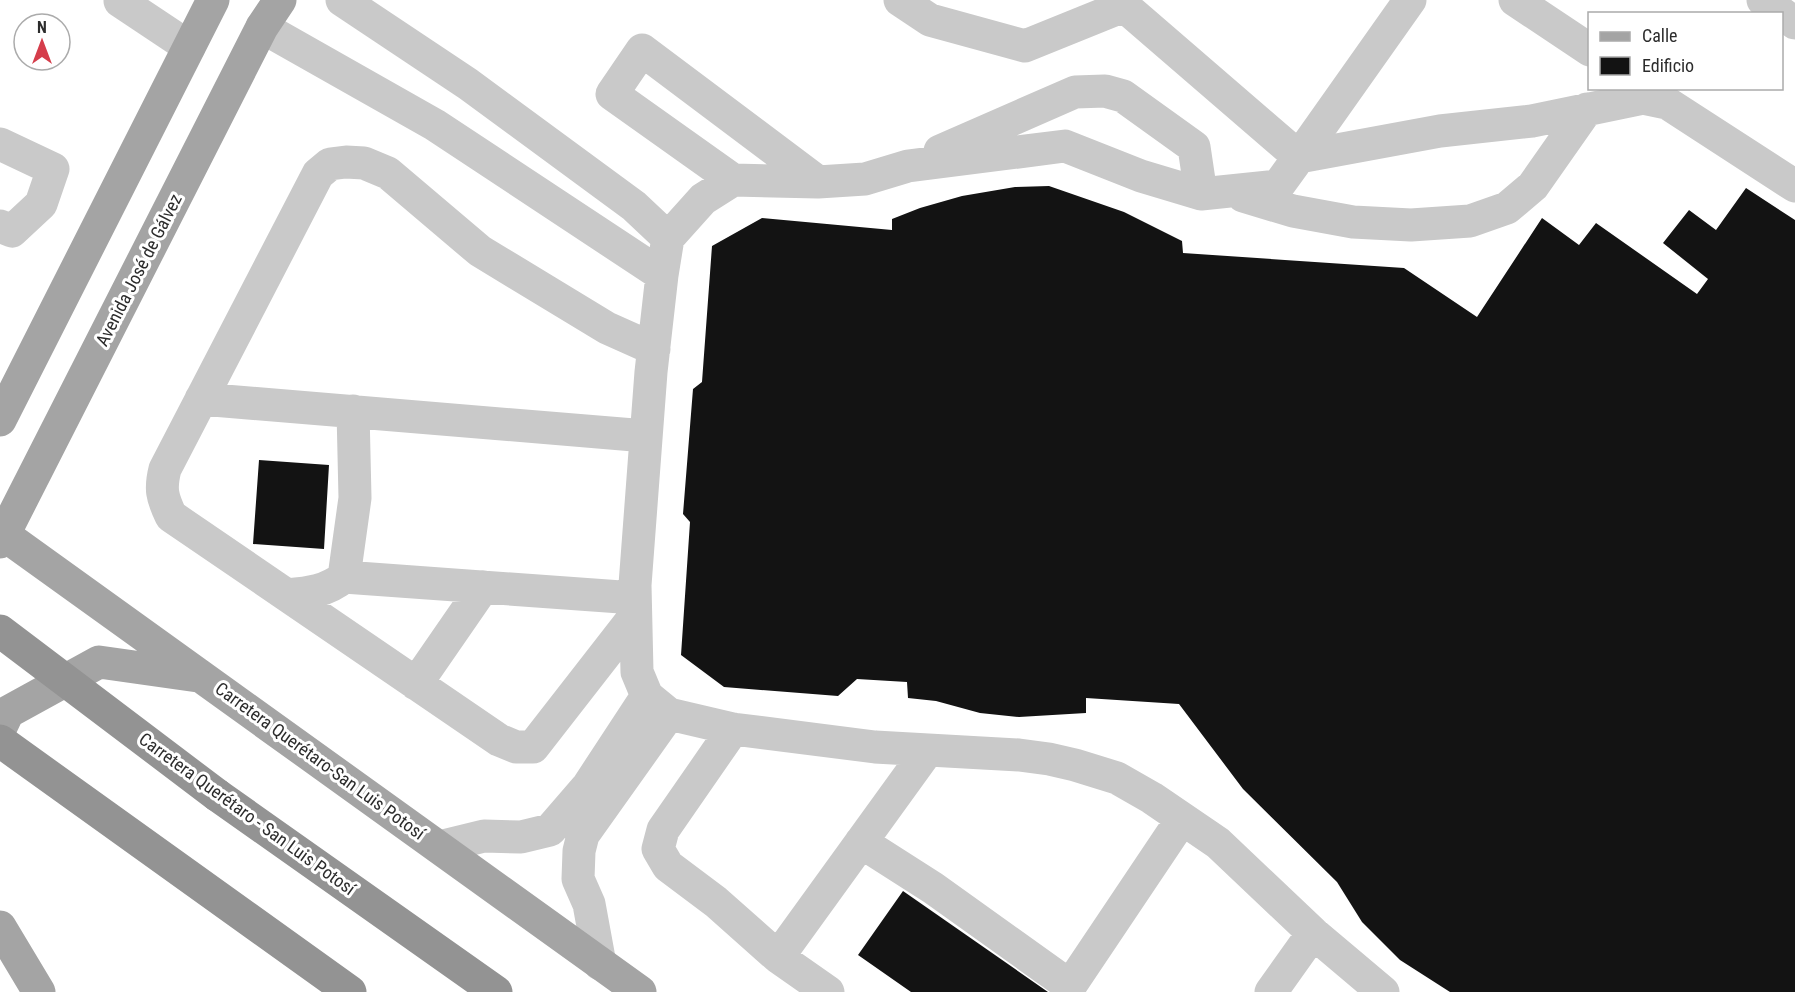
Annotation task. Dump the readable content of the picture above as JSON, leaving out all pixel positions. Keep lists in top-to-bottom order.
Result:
{
  "streets": {
    "highway": ["Carretera Querétaro - San Luis Potosí"],
    "main road": ["Avenida José de Gálvez", "Carretera Querétaro-San Luis Potosí"]
  },
  "crossings": [
    ["Avenida José de Gálvez", "Carretera Querétaro-San Luis Potosí"]
  ],
  "legend": ["Calle", "Edificio"],
  "north": "top"
}
